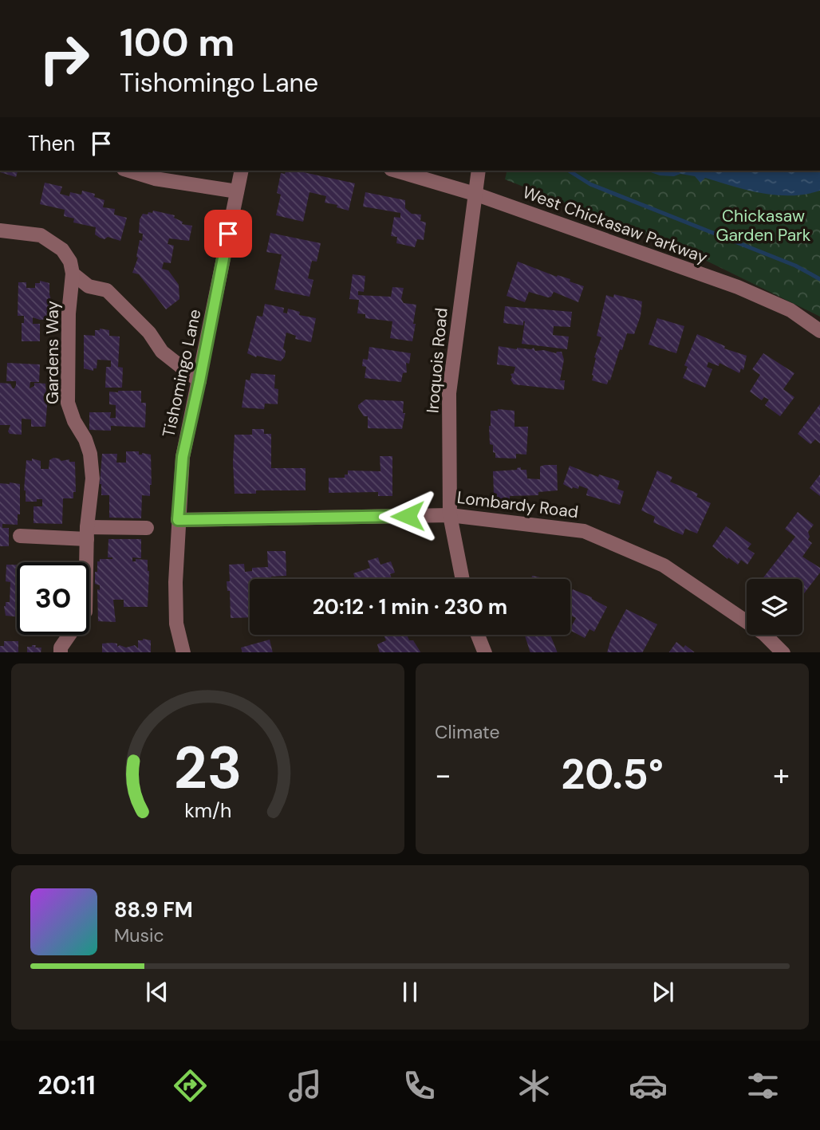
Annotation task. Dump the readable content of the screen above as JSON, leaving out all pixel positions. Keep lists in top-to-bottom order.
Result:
{
  "streets": {
    "street": [
      "West Chickasaw Parkway",
      "Gardens Way",
      "Iroquois Road",
      "Tishomingo Lane",
      "Lombardy Road"
    ]
  },
  "crossings": [
    ["West Chickasaw Parkway", "Iroquois Road"],
    ["Iroquois Road", "Lombardy Road"],
    ["Tishomingo Lane", "Lombardy Road"]
  ],
  "parks": ["Chickasaw Garden Park"],
  "page": {
    "turn": ["100 m", "Tishomingo Lane"],
    "then": "Then",
    "limit": "30",
    "trip": "20:12 · 1 min · 230 m",
    "tile": "Climate",
    "heat": ["−", "20.5°", "+"],
    "song": ["88.9 FM", "Music"],
    "tabs": "20:11",
    "gauge": ["23", "km/h"]
  }
}
